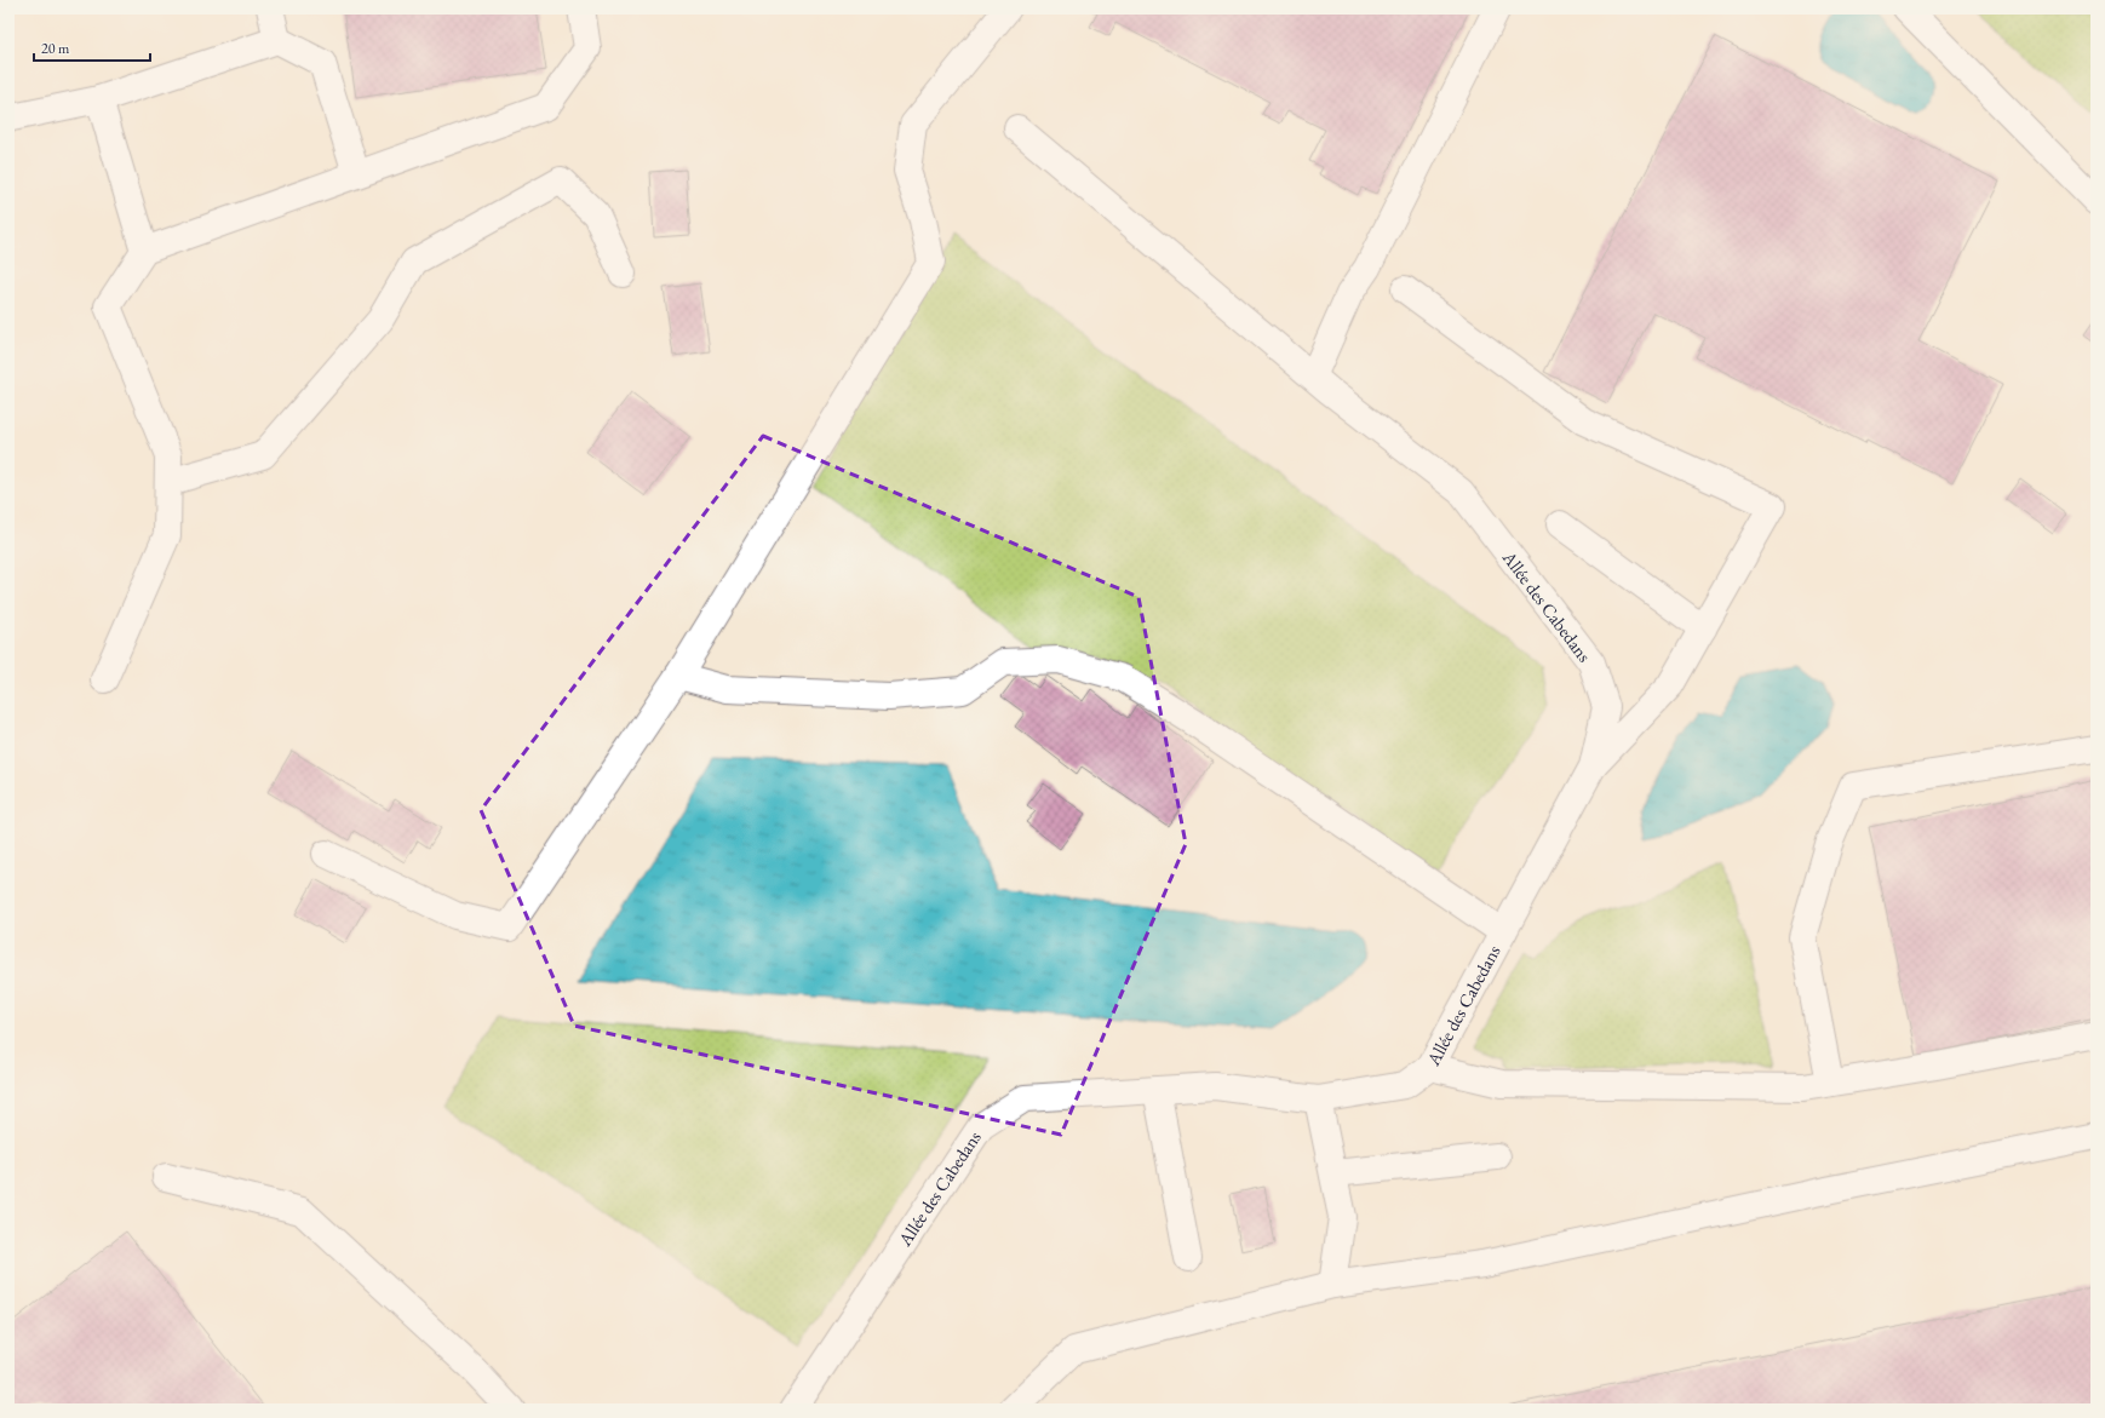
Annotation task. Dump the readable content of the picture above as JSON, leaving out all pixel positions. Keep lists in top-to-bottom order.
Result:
{
  "streets": {
    "street": ["Allée des Cabedans"]
  },
  "scale_bar": "20 m"
}
